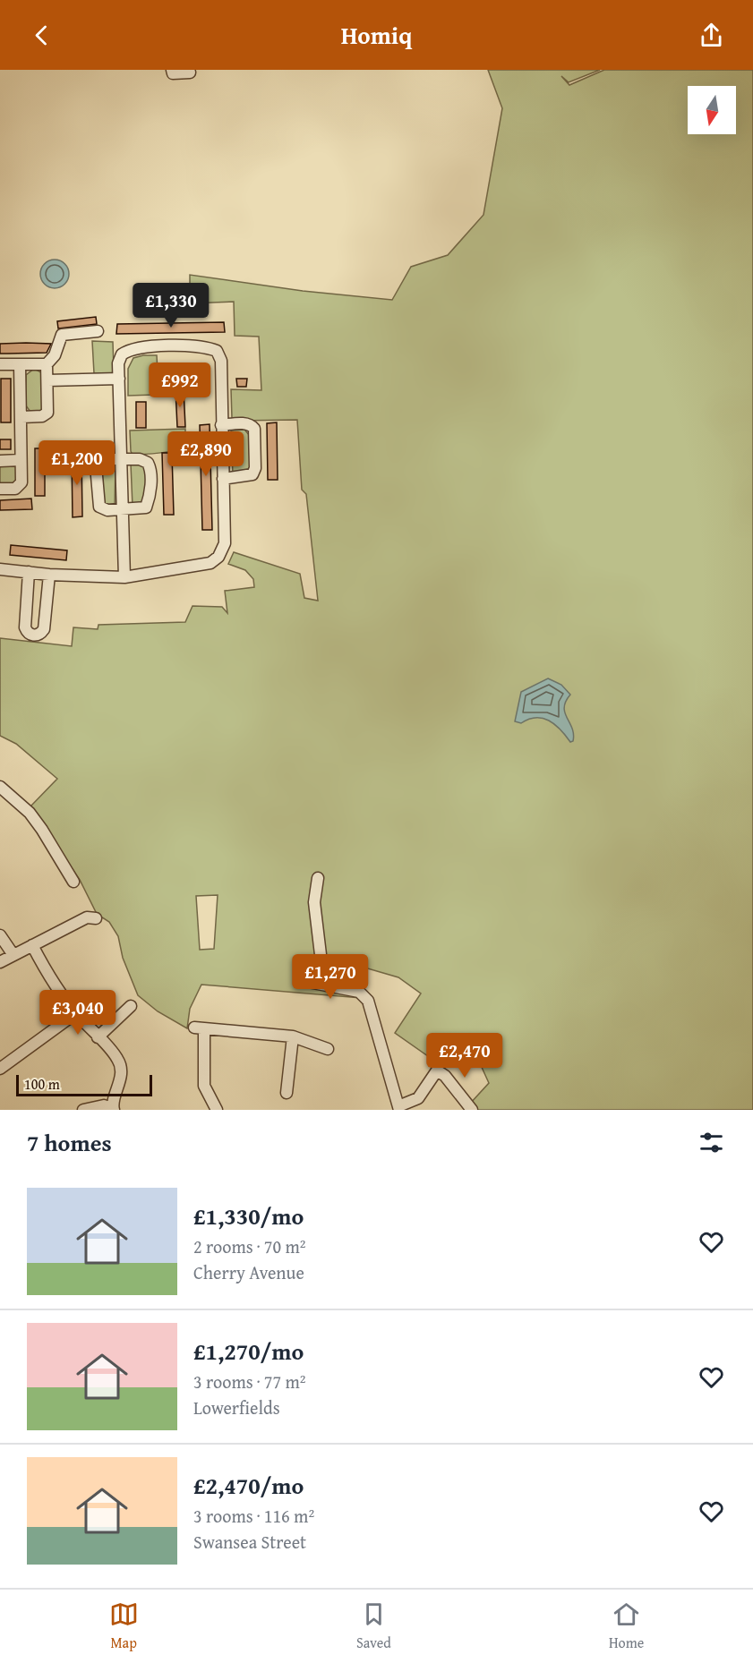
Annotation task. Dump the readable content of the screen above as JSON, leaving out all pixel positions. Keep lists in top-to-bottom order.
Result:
{
  "scale_bar": "100 m",
  "north": "bottom",
  "page": {
    "header": "Homiq",
    "price": [
      "£1,330",
      "£992",
      "£2,890",
      "£1,200",
      "£1,270",
      "£3,040",
      "£2,470"
    ],
    "scale": "100 m",
    "heading": "7 homes",
    "list": [
      {
        "name": "£1,330/mo",
        "note": "2 rooms · 70 m² · Cherry Avenue"
      },
      {
        "name": "£1,270/mo",
        "note": "3 rooms · 77 m² · Lowerfields"
      },
      {
        "name": "£2,470/mo",
        "note": "3 rooms · 116 m² · Swansea Street"
      }
    ],
    "tabs": ["Map", "Saved", "Home"]
  }
}
